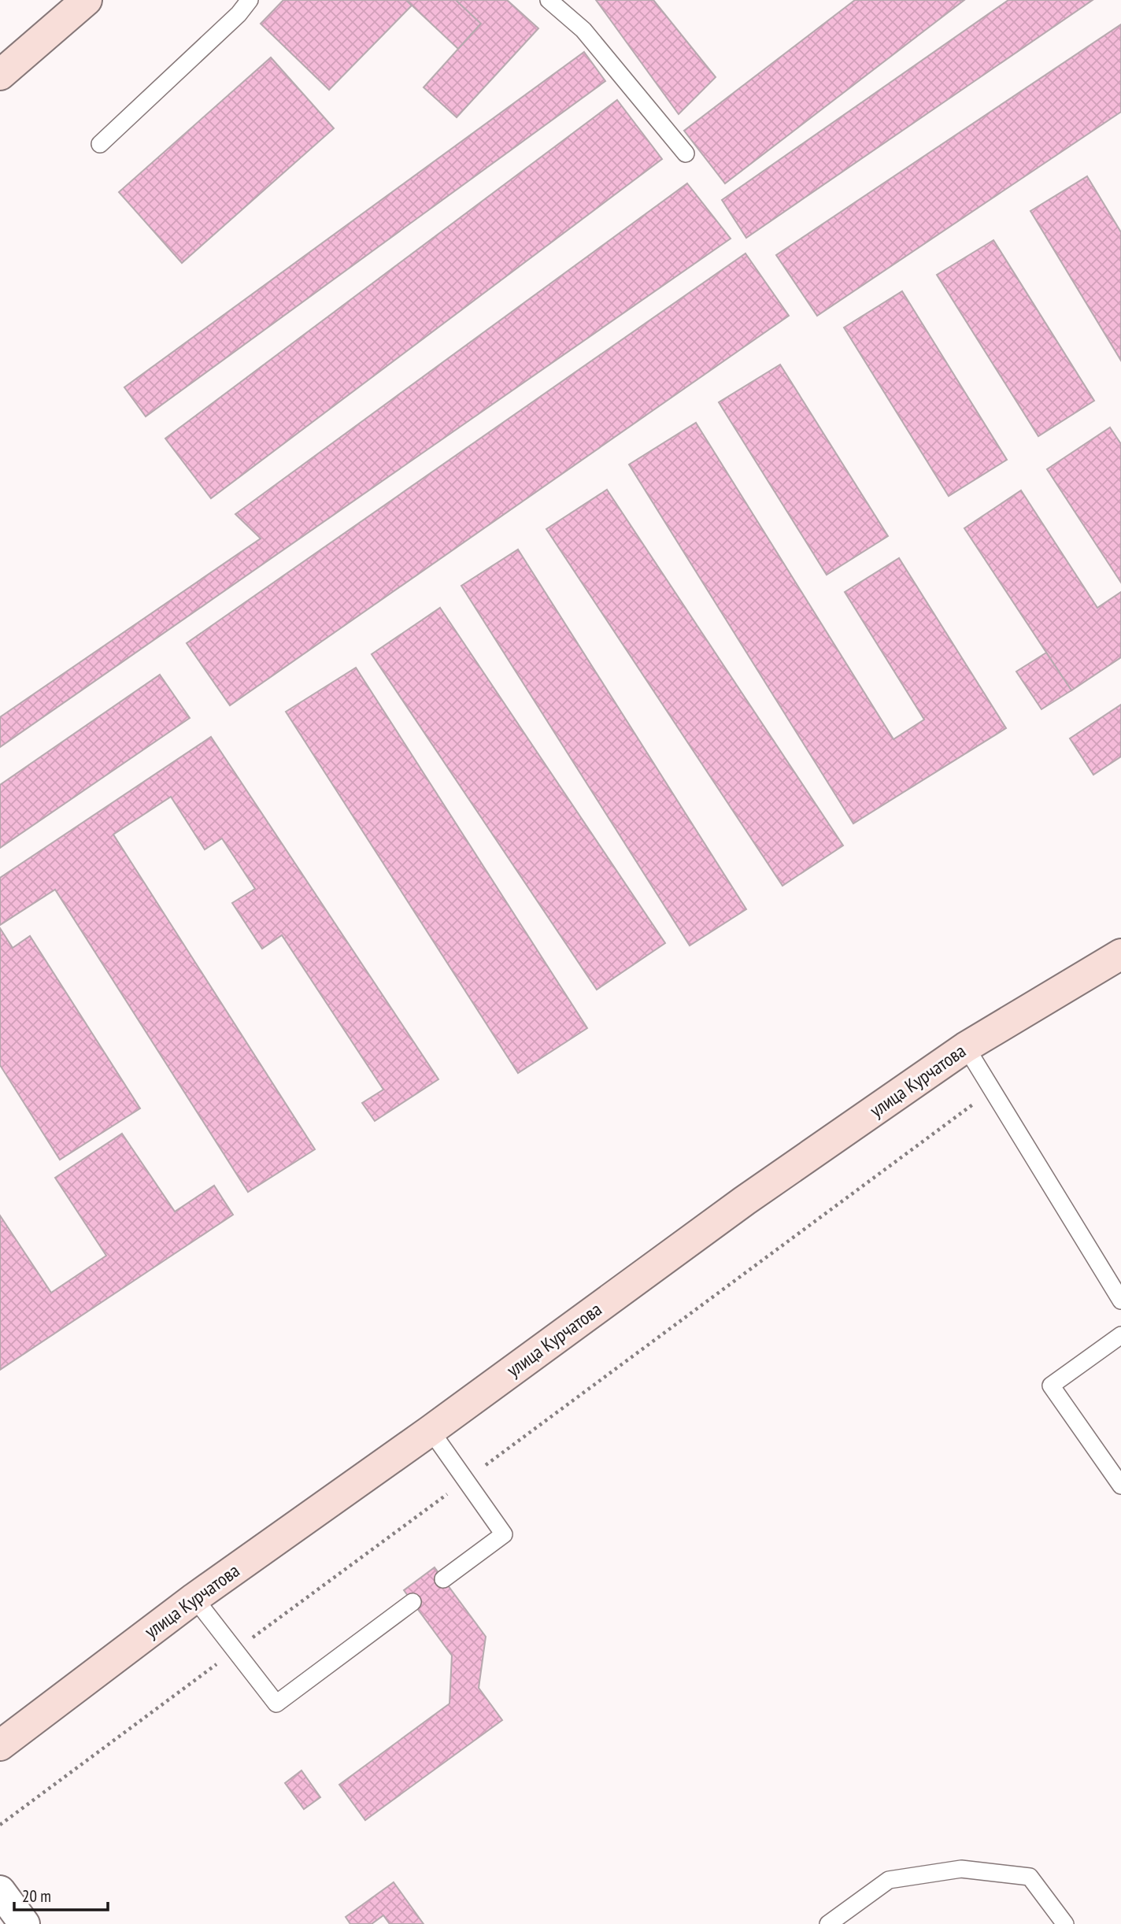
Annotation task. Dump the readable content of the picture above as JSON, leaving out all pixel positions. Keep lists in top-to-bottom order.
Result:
{
  "streets": {
    "main road": ["улица Курчатова"]
  },
  "scale_bar": "20 m"
}
